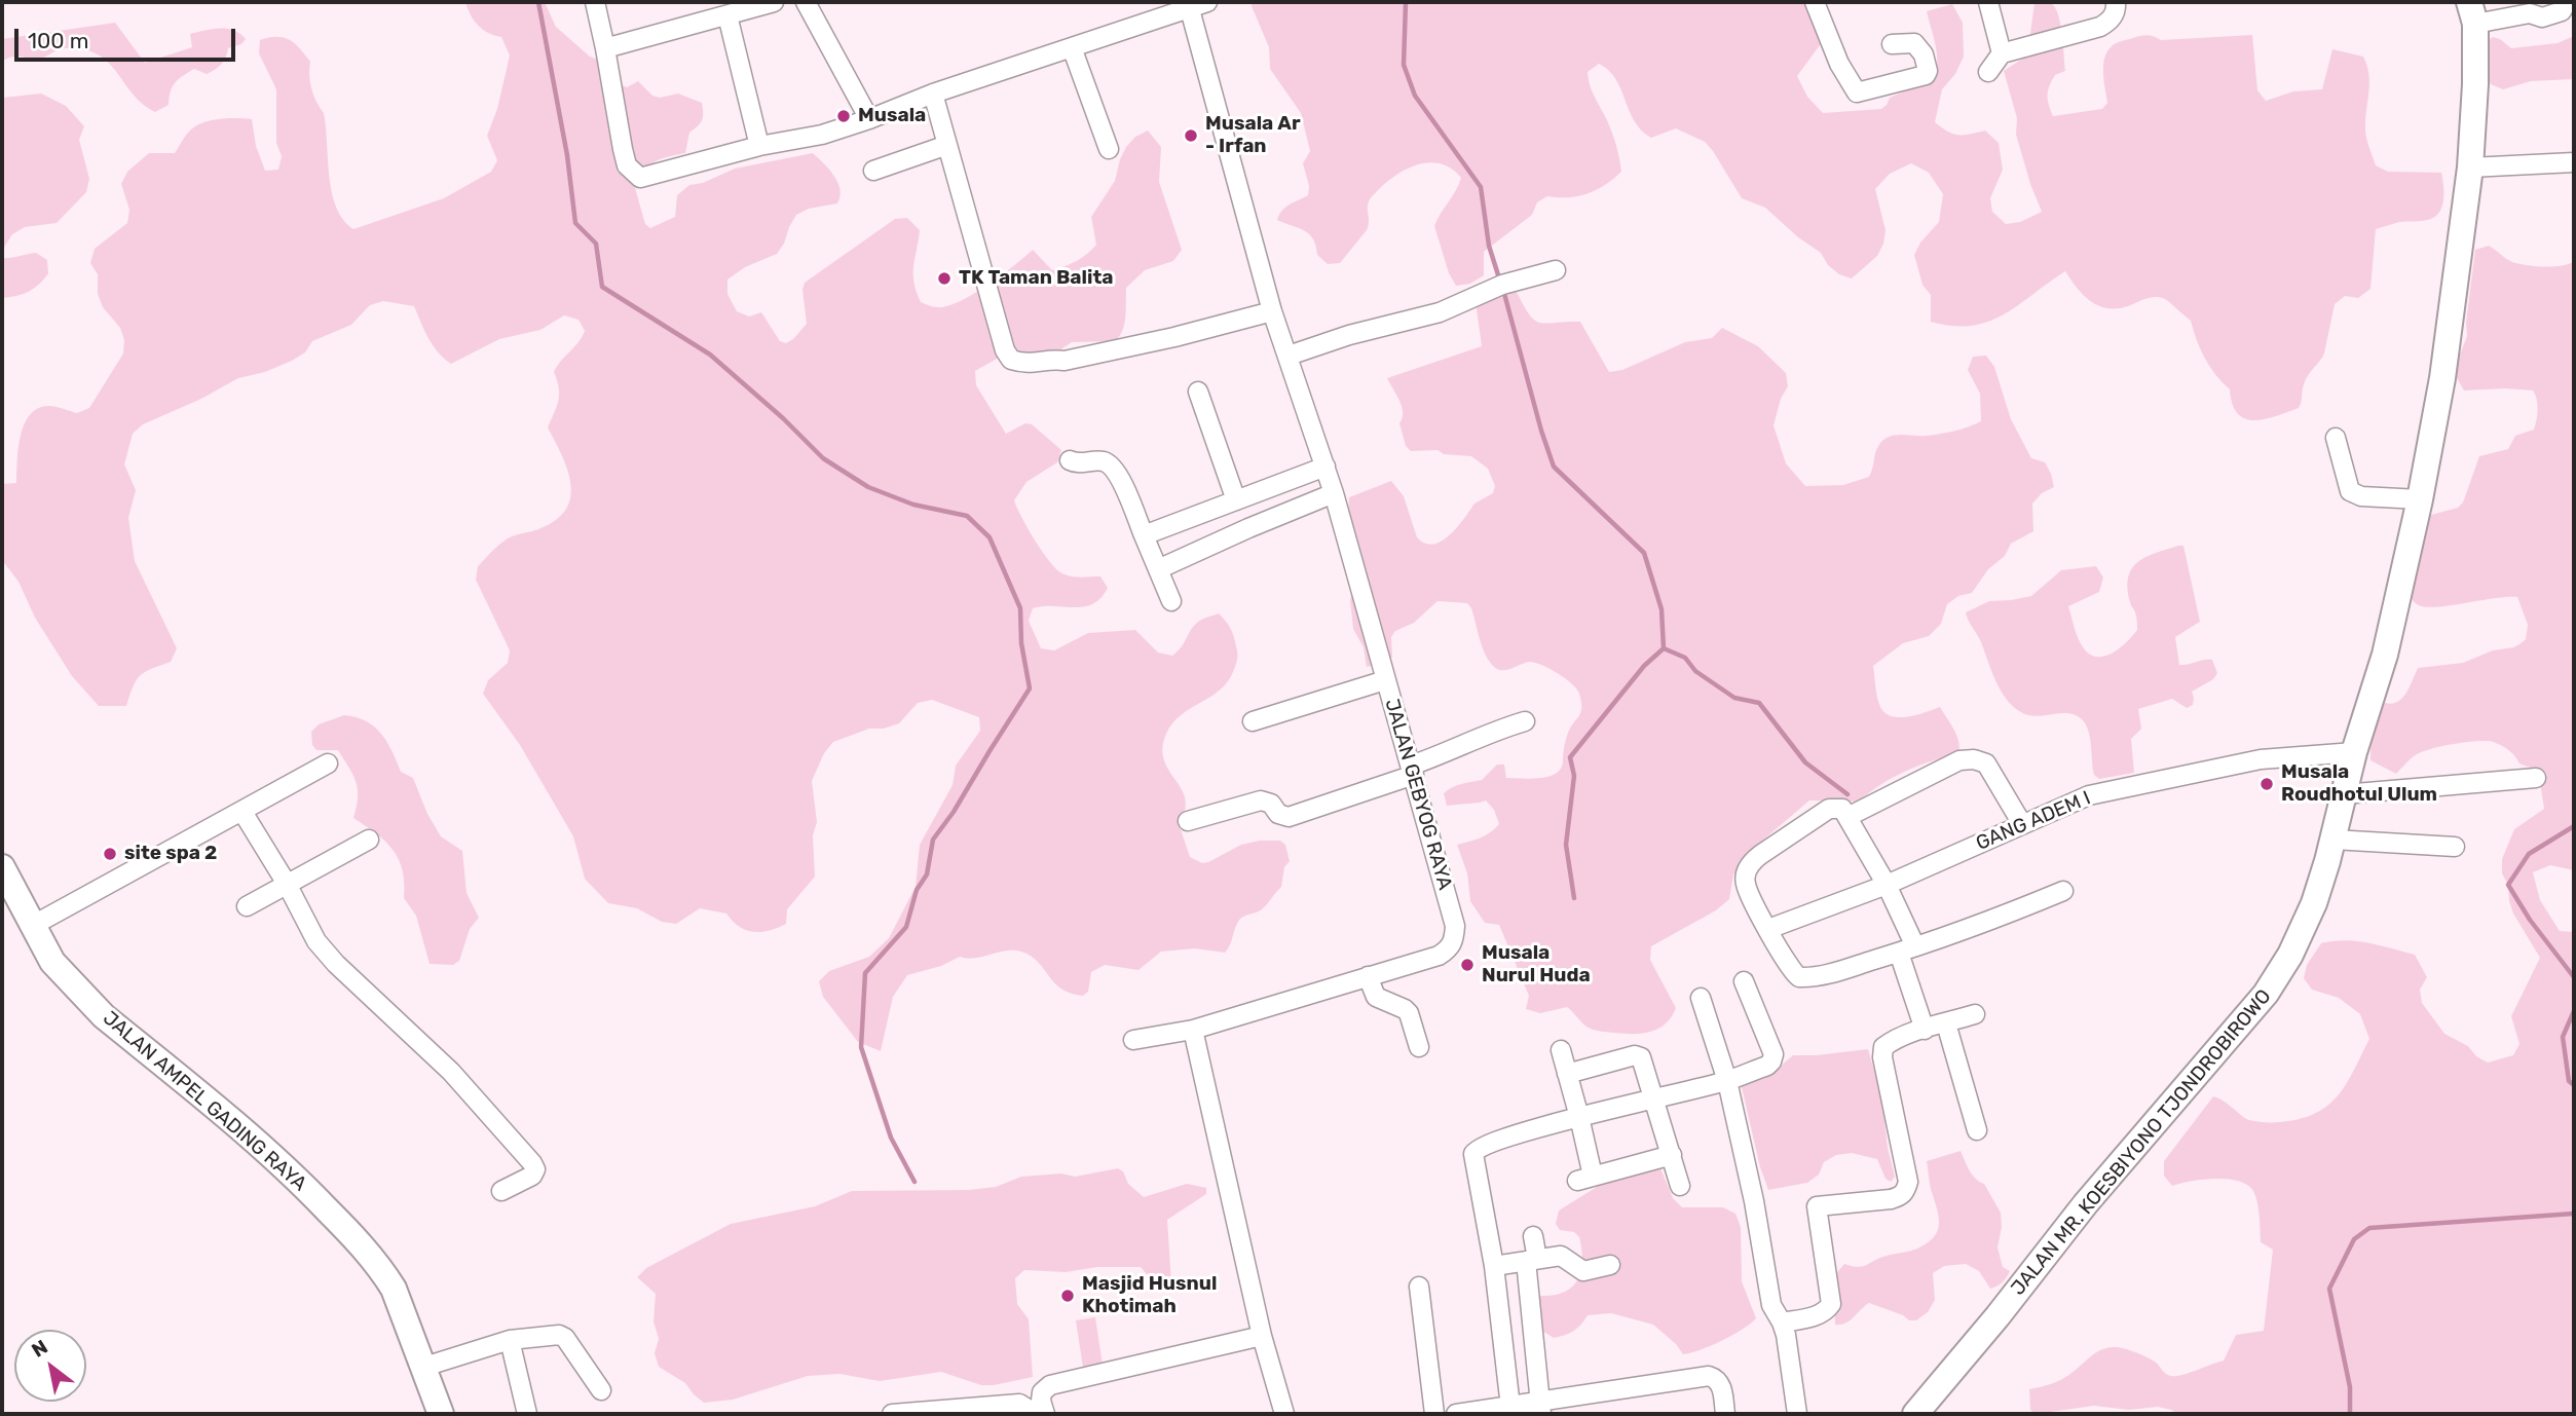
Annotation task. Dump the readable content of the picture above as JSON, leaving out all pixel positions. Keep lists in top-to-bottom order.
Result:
{
  "streets": {
    "main road": ["JALAN AMPEL GADING RAYA", "JALAN MR. KOESBIYONO TJONDROBIROWO"],
    "street": ["JALAN GEBYOG RAYA", "GANG ADEM I"]
  },
  "crossings": [
    ["GANG ADEM I", "JALAN MR. KOESBIYONO TJONDROBIROWO"]
  ],
  "places": [
    "Musala",
    "Musala Ar - Irfan",
    "TK Taman Balita",
    "Musala Roudhotul Ulum",
    "site spa 2",
    "Musala Nurul Huda",
    "Masjid Husnul Khotimah"
  ],
  "scale_bar": "100 m",
  "north": "top left"
}
